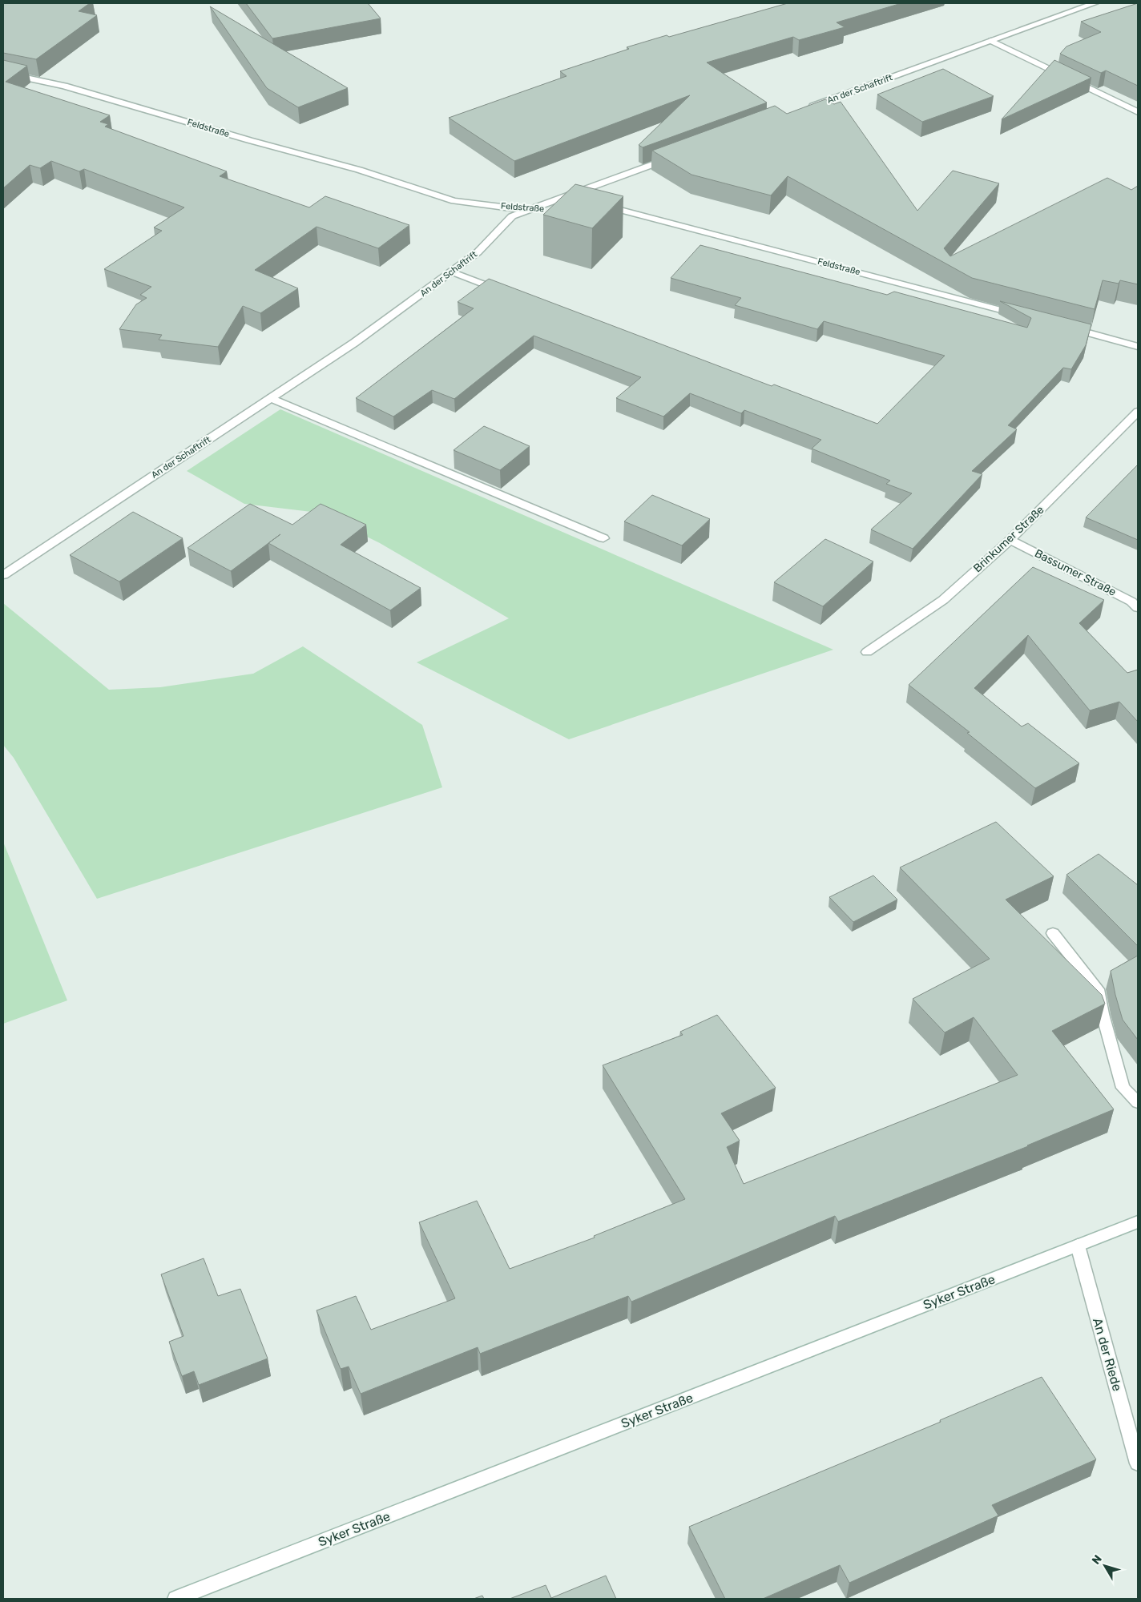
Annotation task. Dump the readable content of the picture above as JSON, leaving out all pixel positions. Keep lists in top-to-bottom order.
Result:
{
  "streets": {
    "street": [
      "An der Schaftrift",
      "Feldstraße",
      "Brinkumer Straße",
      "Bassumer Straße",
      "Syker Straße",
      "An der Riede"
    ]
  },
  "crossings": [
    ["An der Schaftrift", "Feldstraße"],
    ["Brinkumer Straße", "Bassumer Straße"],
    ["Syker Straße", "An der Riede"]
  ],
  "north": "top left"
}
